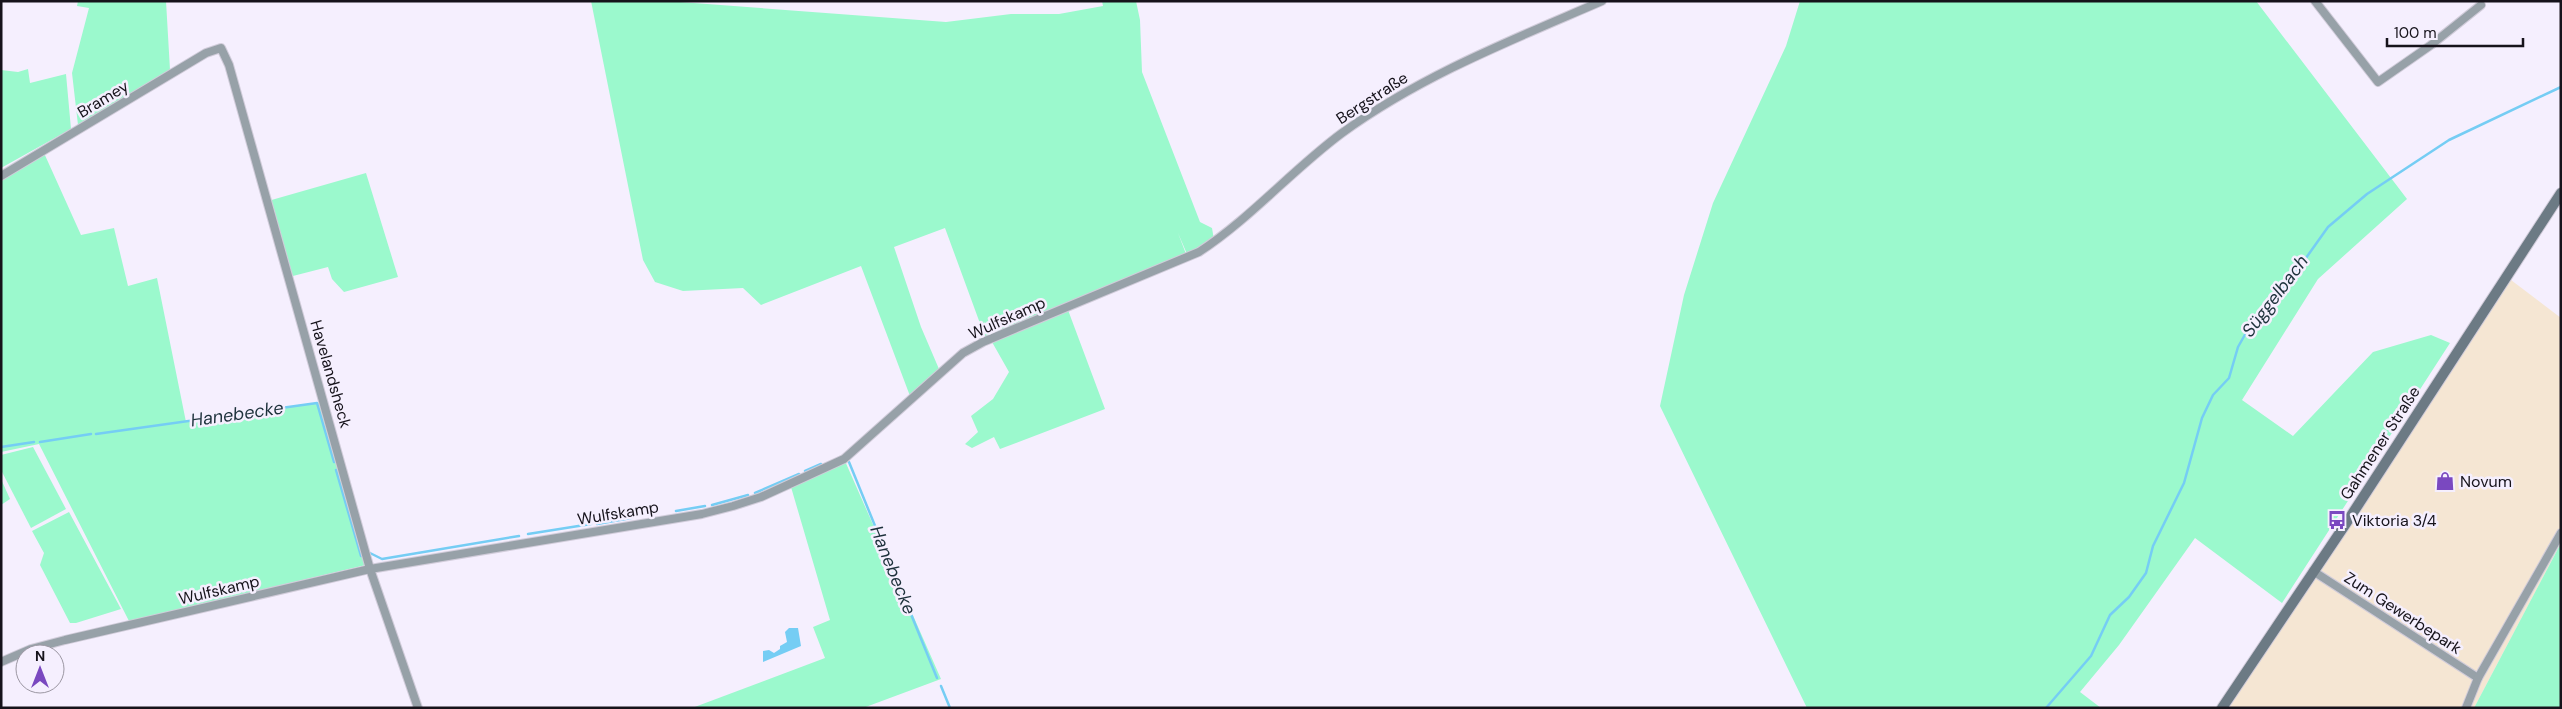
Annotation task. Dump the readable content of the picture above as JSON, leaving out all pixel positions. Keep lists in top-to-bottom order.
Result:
{
  "streets": {
    "main road": ["Gahmener Straße"],
    "street": [
      "Bergstraße",
      "Bramey",
      "Wulfskamp",
      "Havelandsheck",
      "Zum Gewerbepark"
    ]
  },
  "crossings": [
    ["Bergstraße", "Wulfskamp"],
    ["Bramey", "Havelandsheck"],
    ["Wulfskamp", "Havelandsheck"],
    ["Gahmener Straße", "Zum Gewerbepark"]
  ],
  "water": ["Süggelbach", "Hanebecke"],
  "places": {
    "shop": ["Novum"],
    "bus stop": ["Viktoria 3/4"]
  },
  "scale_bar": "100 m",
  "north": "top"
}
